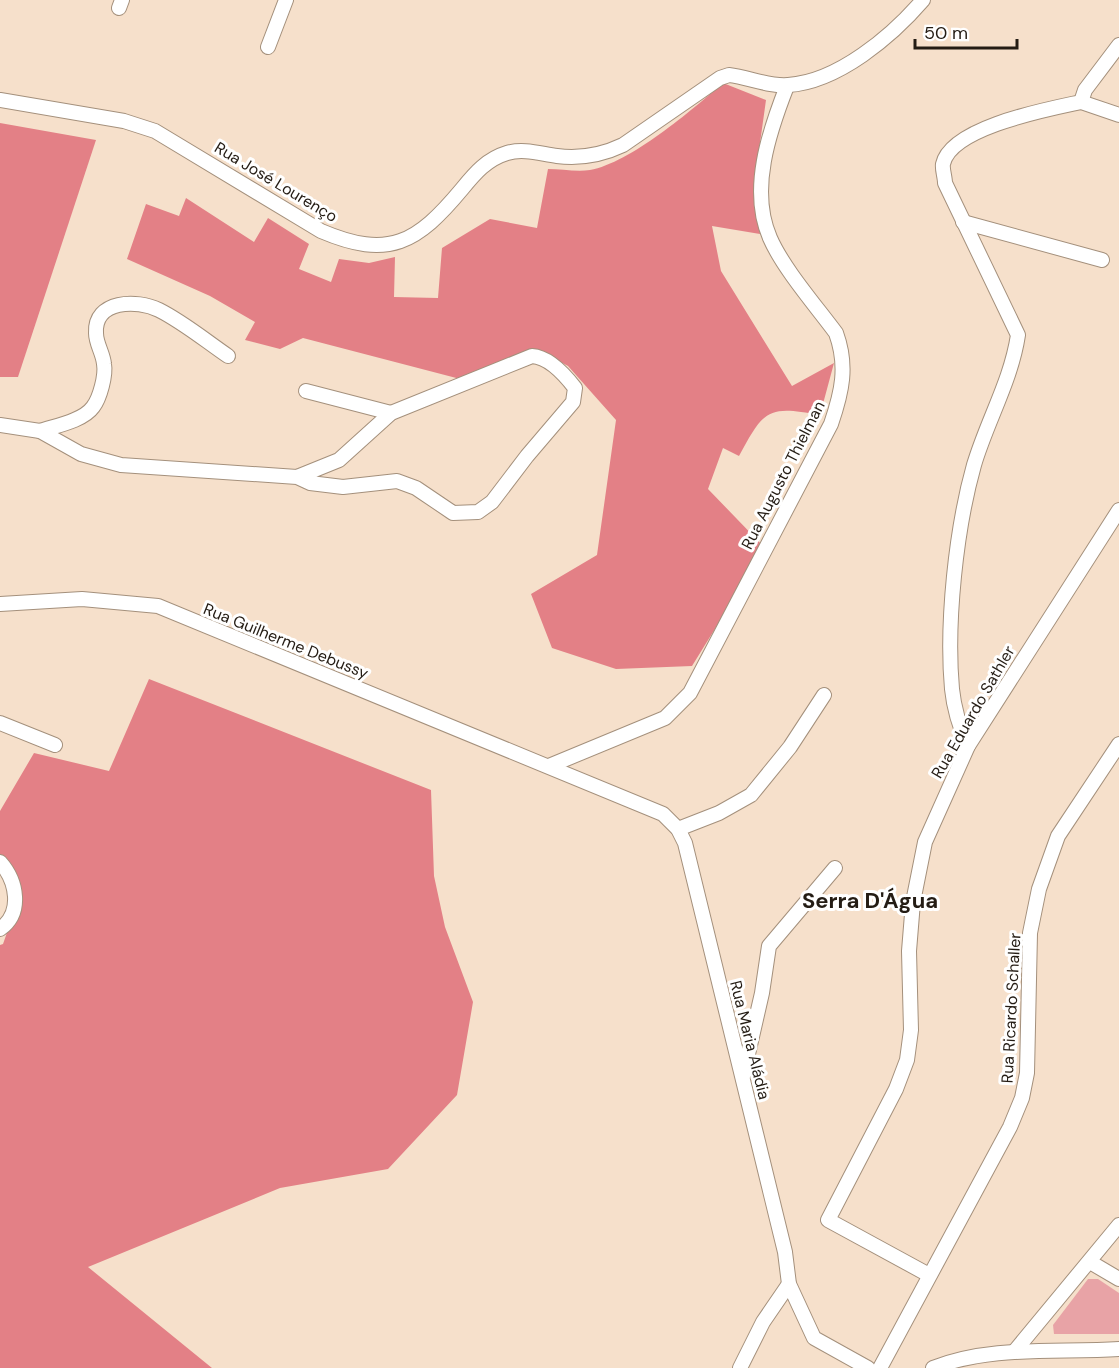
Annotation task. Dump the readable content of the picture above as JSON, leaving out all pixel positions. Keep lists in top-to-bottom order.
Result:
{
  "streets": {
    "street": [
      "Rua José Lourenço",
      "Rua Augusto Thielman",
      "Rua Guilherme Debussy",
      "Rua Eduardo Sathler",
      "Rua Ricardo Schaller",
      "Rua Maria Aládia"
    ]
  },
  "crossings": [
    ["Rua José Lourenço", "Rua Augusto Thielman"],
    ["Rua Augusto Thielman", "Rua Guilherme Debussy"],
    ["Rua Eduardo Sathler", "Rua Ricardo Schaller"]
  ],
  "districts": ["Serra D'Água"],
  "scale_bar": "50 m"
}
